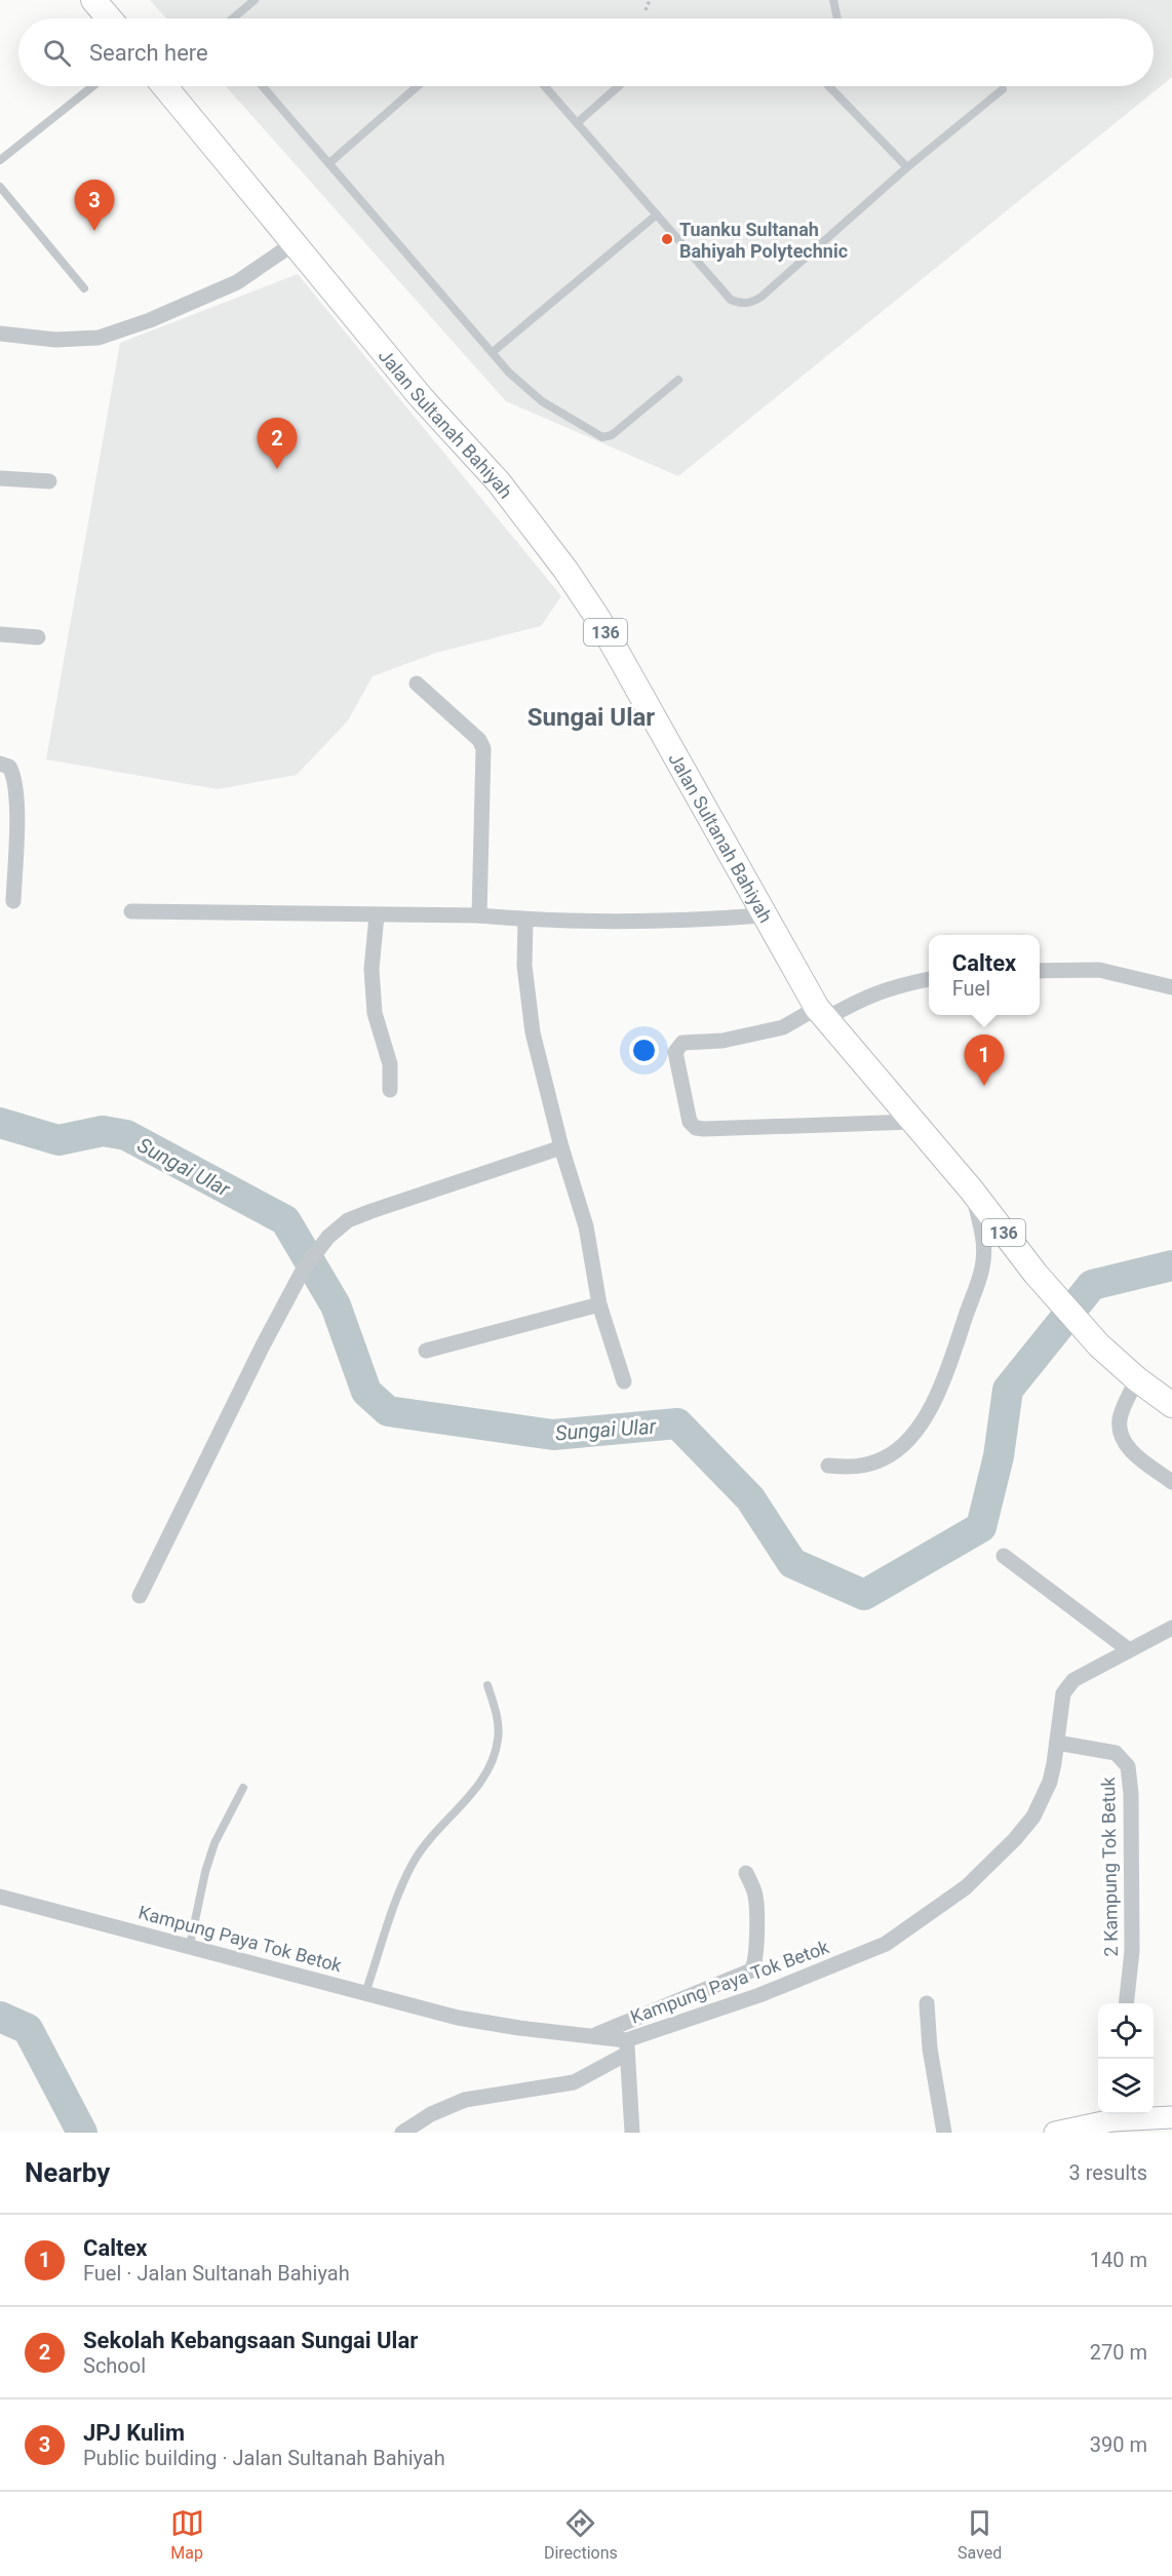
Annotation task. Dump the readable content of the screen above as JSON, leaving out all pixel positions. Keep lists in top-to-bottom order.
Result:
{
  "streets": {
    "main road": ["Jalan Sultanah Bahiyah", "136"],
    "street": ["2 Kampung Tok Betuk", "Kampung Paya Tok Betok"]
  },
  "crossings": [
    ["2 Kampung Tok Betuk", "Kampung Paya Tok Betok"]
  ],
  "districts": ["Sungai Ular"],
  "water": ["Sungai Ular"],
  "places": ["Tuanku Sultanah Bahiyah Polytechnic"],
  "page": {
    "search": "Search here",
    "pins": ["3", "2", "1"],
    "popup": ["Caltex", "Fuel"],
    "heading": ["Nearby", "3 results"],
    "list": [
      {
        "mark": "1",
        "name": "Caltex",
        "note": "Fuel · Jalan Sultanah Bahiyah",
        "value": "140 m"
      },
      {
        "mark": "2",
        "name": "Sekolah Kebangsaan Sungai Ular",
        "note": "School",
        "value": "270 m"
      },
      {
        "mark": "3",
        "name": "JPJ Kulim",
        "note": "Public building · Jalan Sultanah Bahiyah",
        "value": "390 m"
      }
    ],
    "nav": ["Map", "Directions", "Saved"]
  }
}
